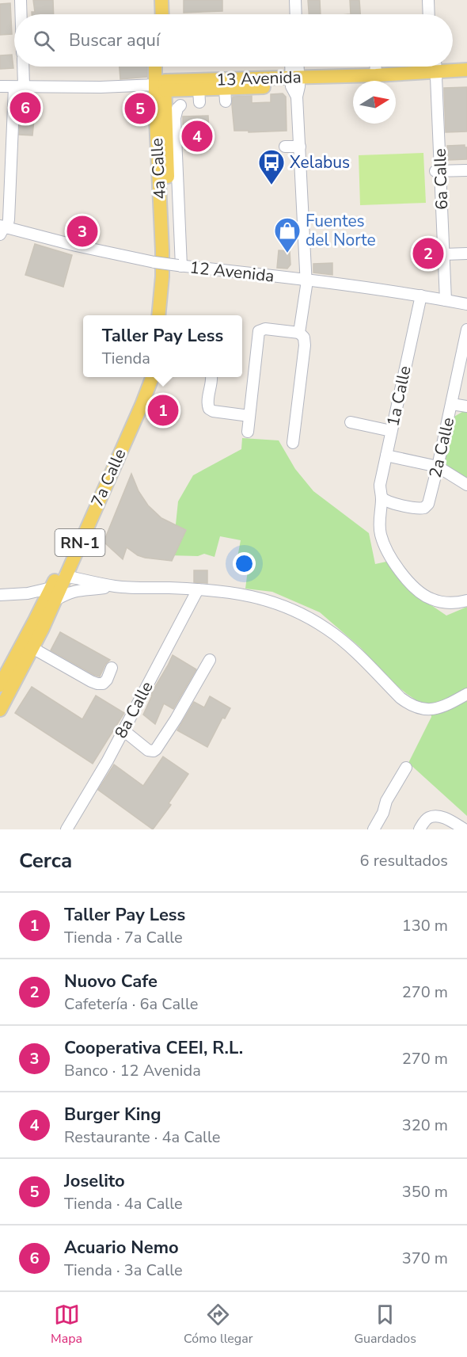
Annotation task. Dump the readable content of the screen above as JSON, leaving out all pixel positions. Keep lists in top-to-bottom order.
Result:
{
  "streets": {
    "main road": [
      "13 Avenida",
      "4a Calle",
      "7a Calle",
      "RN-1"
    ],
    "street": [
      "6a Calle",
      "12 Avenida",
      "1a Calle",
      "2a Calle",
      "8a Calle"
    ]
  },
  "crossings": [
    ["13 Avenida", "4a Calle"],
    ["13 Avenida", "6a Calle"],
    ["6a Calle", "12 Avenida"],
    ["12 Avenida", "1a Calle"],
    ["1a Calle", "2a Calle"]
  ],
  "places": {
    "bus stop": ["Xelabus"],
    "shop": ["Fuentes del Norte"]
  },
  "north": "right",
  "page": {
    "search": "Buscar aquí",
    "pins": [
      "6",
      "5",
      "4",
      "3",
      "2",
      "1"
    ],
    "popup": ["Taller Pay Less", "Tienda"],
    "heading": ["Cerca", "6 resultados"],
    "list": [
      {
        "mark": "1",
        "name": "Taller Pay Less",
        "note": "Tienda · 7a Calle",
        "value": "130 m"
      },
      {
        "mark": "2",
        "name": "Nuovo Cafe",
        "note": "Cafetería · 6a Calle",
        "value": "270 m"
      },
      {
        "mark": "3",
        "name": "Cooperativa CEEI, R.L.",
        "note": "Banco · 12 Avenida",
        "value": "270 m"
      },
      {
        "mark": "4",
        "name": "Burger King",
        "note": "Restaurante · 4a Calle",
        "value": "320 m"
      },
      {
        "mark": "5",
        "name": "Joselito",
        "note": "Tienda · 4a Calle",
        "value": "350 m"
      },
      {
        "mark": "6",
        "name": "Acuario Nemo",
        "note": "Tienda · 3a Calle",
        "value": "370 m"
      }
    ],
    "nav": ["Mapa", "Cómo llegar", "Guardados"]
  }
}
